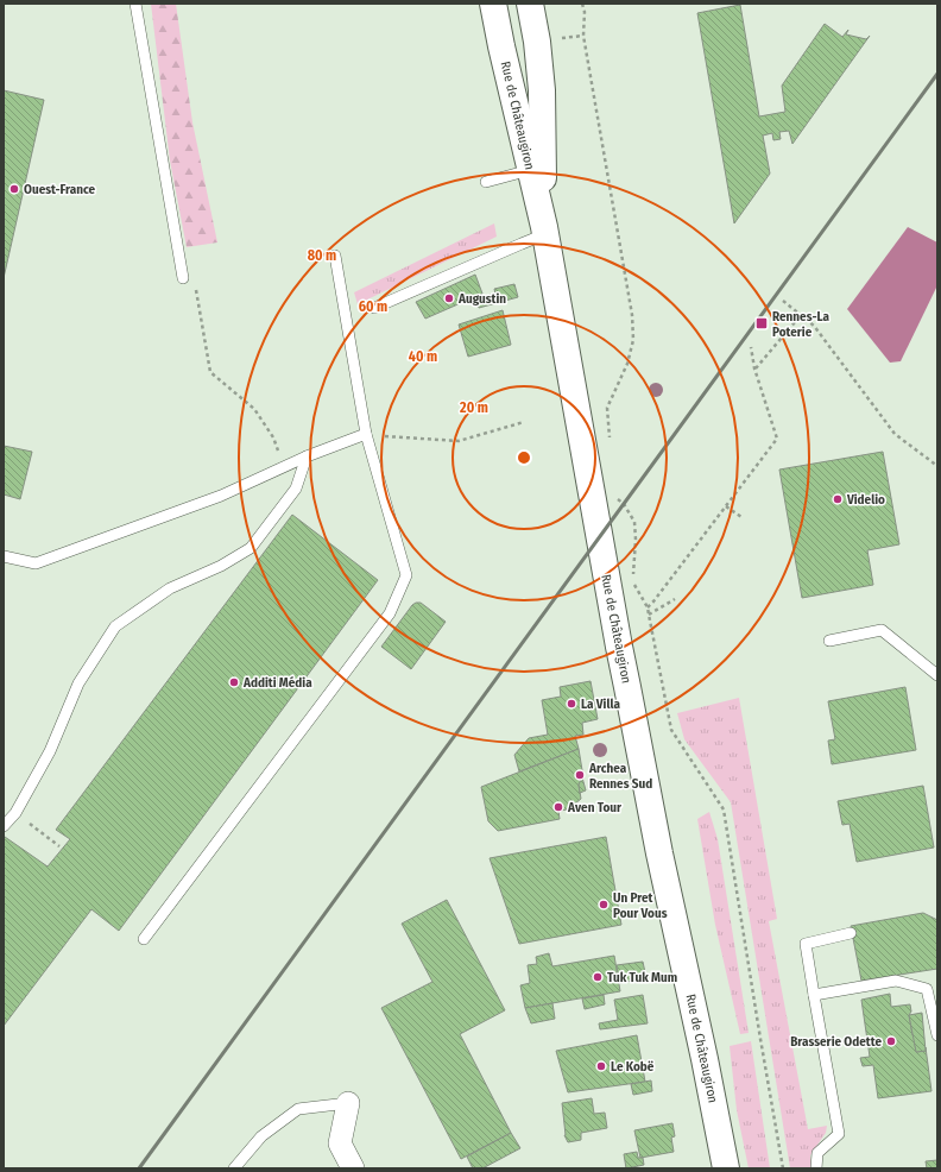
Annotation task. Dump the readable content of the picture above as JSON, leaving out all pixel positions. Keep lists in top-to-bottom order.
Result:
{
  "streets": {
    "main road": ["Rue de Châteaugiron"]
  },
  "places": {
    "other": [
      "Ouest-France",
      "Augustin",
      "Videlio",
      "Additi Média",
      "La Villa",
      "Archea Rennes Sud",
      "Aven Tour",
      "Un Pret Pour Vous",
      "Tuk Tuk Mum",
      "Brasserie Odette",
      "Le Kobë"
    ],
    "transit": ["Rennes-La Poterie"]
  },
  "rings": [
    "80 m",
    "60 m",
    "40 m",
    "20 m"
  ]
}
